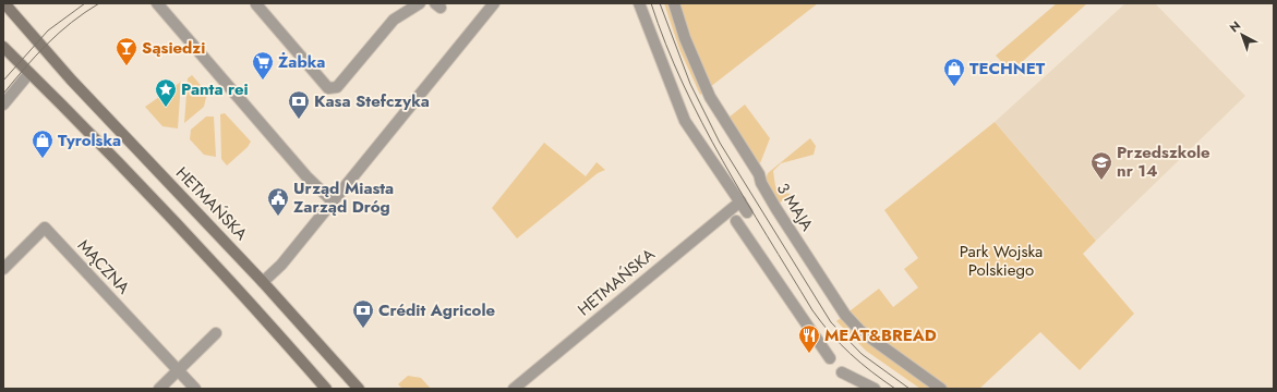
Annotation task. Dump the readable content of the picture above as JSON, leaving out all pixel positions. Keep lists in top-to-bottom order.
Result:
{
  "streets": {
    "main road": ["HETMAŃSKA"],
    "street": ["3 MAJA", "MĄCZNA"]
  },
  "parks": ["Park Wojska Polskiego"],
  "places": {
    "bar": ["Sąsiedzi"],
    "supermarket": ["Żabka"],
    "shop": ["TECHNET", "Tyrolska"],
    "place": ["Panta rei"],
    "bank": ["Kasa Stefczyka", "Crédit Agricole"],
    "school or university": ["Przedszkole nr 14"],
    "public building": ["Urząd Miasta Zarząd Dróg"],
    "restaurant": ["MEAT&BREAD"]
  },
  "north": "top left"
}
